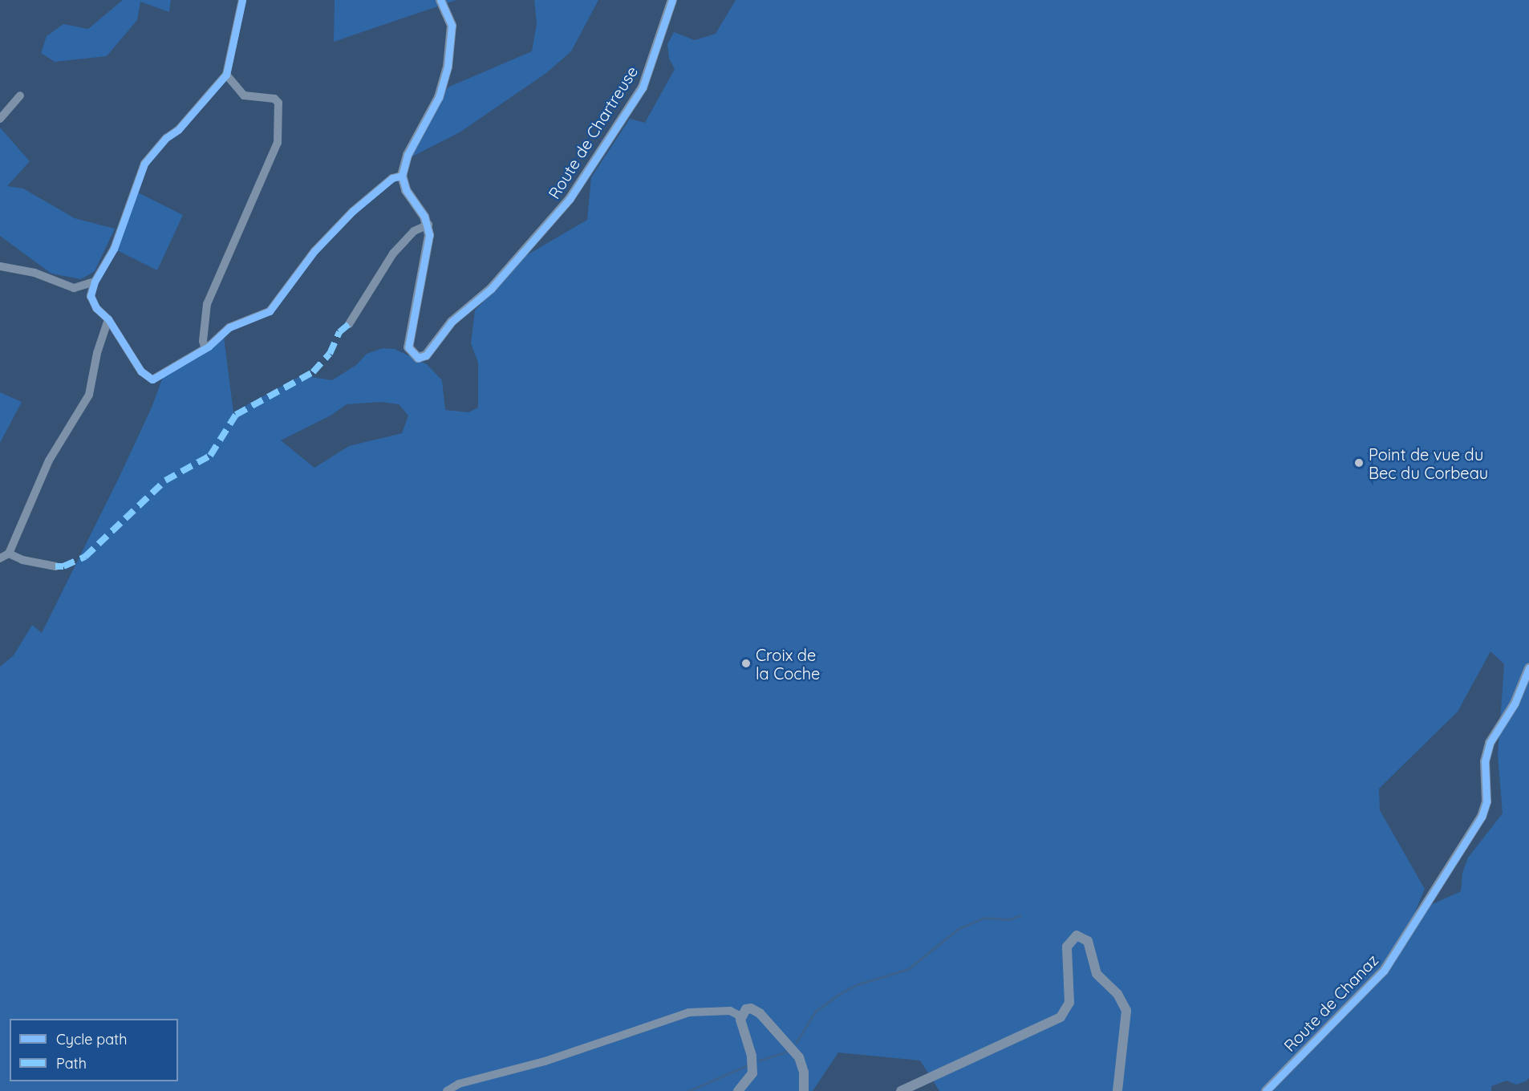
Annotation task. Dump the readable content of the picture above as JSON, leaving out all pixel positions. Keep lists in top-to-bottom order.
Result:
{
  "streets": {
    "street": ["Route de Chartreuse", "Route de Chanaz"]
  },
  "places": ["Point de vue du Bec du Corbeau", "Croix de la Coche"],
  "legend": ["Cycle path", "Path"]
}
